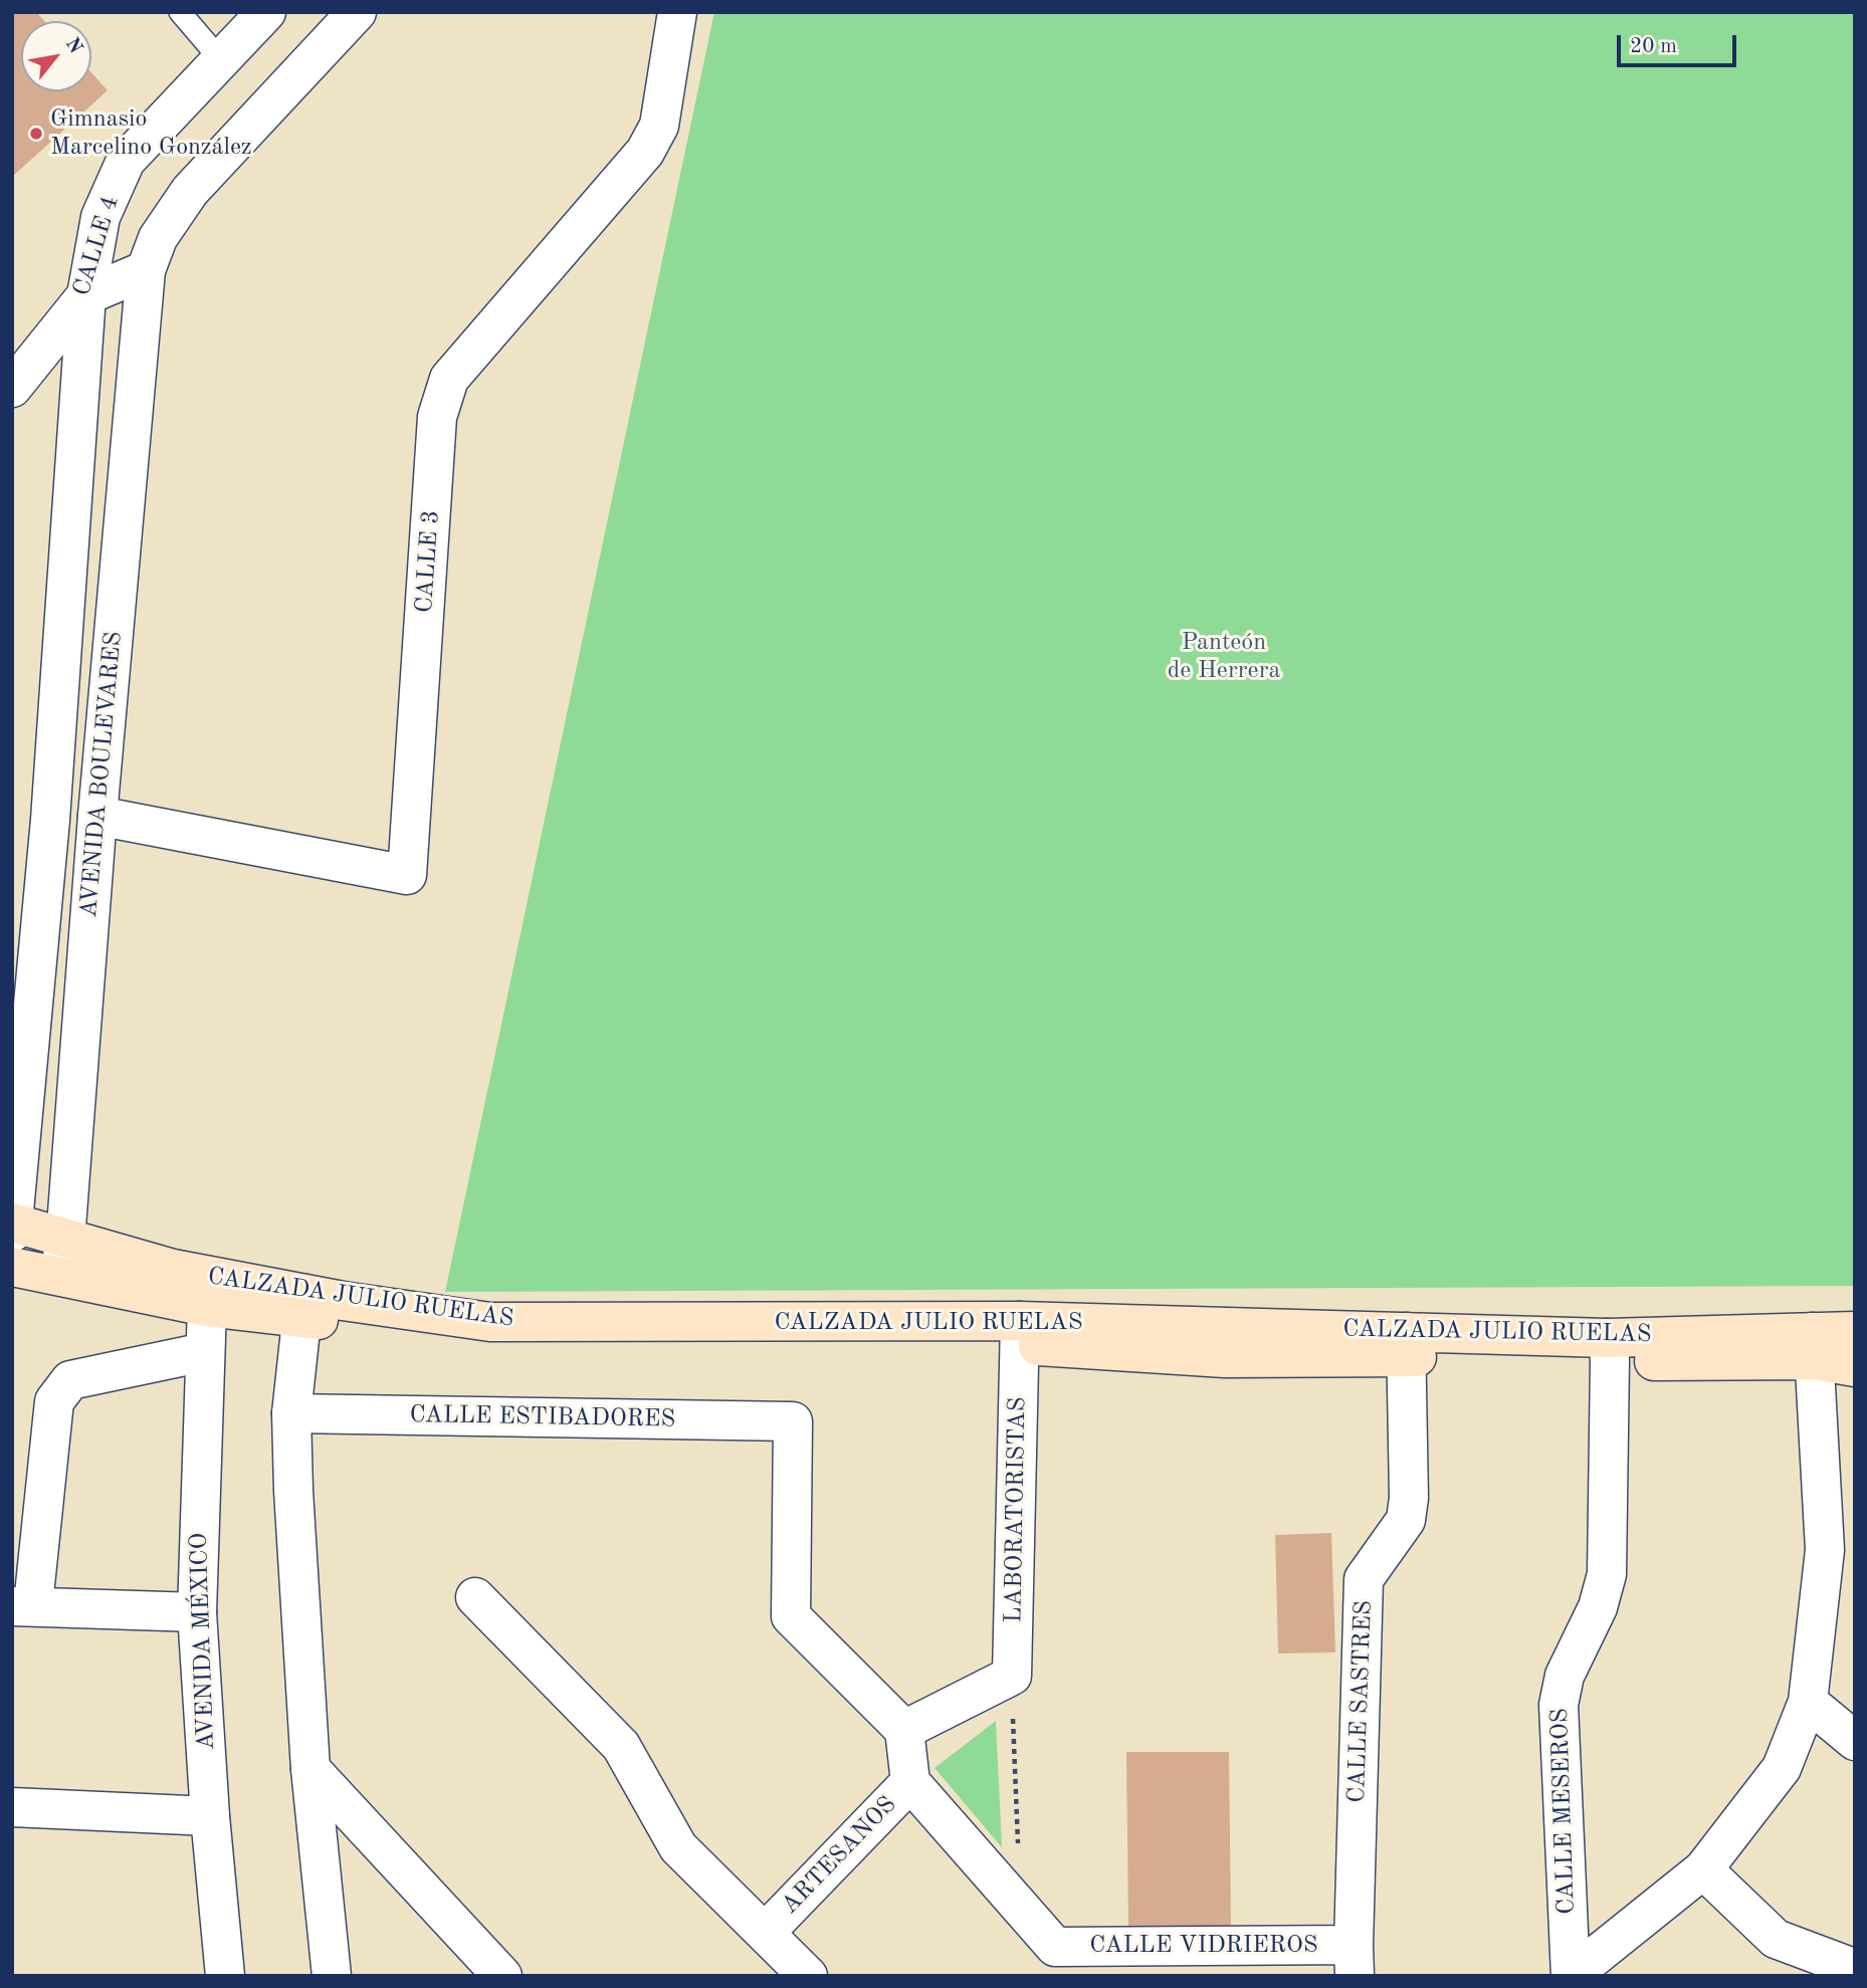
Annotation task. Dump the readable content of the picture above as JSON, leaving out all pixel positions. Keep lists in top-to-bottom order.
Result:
{
  "streets": {
    "main road": ["CALZADA JULIO RUELAS"],
    "street": [
      "CALLE 4",
      "CALLE 3",
      "AVENIDA BOULEVARES",
      "CALLE ESTIBADORES",
      "LABORATORISTAS",
      "AVENIDA MÉXICO",
      "CALLE SASTRES",
      "CALLE MESEROS",
      "ARTESANOS",
      "CALLE VIDRIEROS"
    ]
  },
  "crossings": [
    ["CALLE 4", "AVENIDA BOULEVARES"],
    ["CALLE 3", "AVENIDA BOULEVARES"],
    ["AVENIDA BOULEVARES", "CALZADA JULIO RUELAS"],
    ["CALZADA JULIO RUELAS", "LABORATORISTAS"],
    ["CALZADA JULIO RUELAS", "AVENIDA MÉXICO"],
    ["CALZADA JULIO RUELAS", "CALLE SASTRES"],
    ["CALZADA JULIO RUELAS", "CALLE MESEROS"],
    ["CALLE ESTIBADORES", "ARTESANOS"],
    ["CALLE SASTRES", "CALLE VIDRIEROS"]
  ],
  "parks": ["Panteón de Herrera"],
  "places": ["Gimnasio Marcelino González"],
  "scale_bar": "20 m",
  "north": "top right"
}
